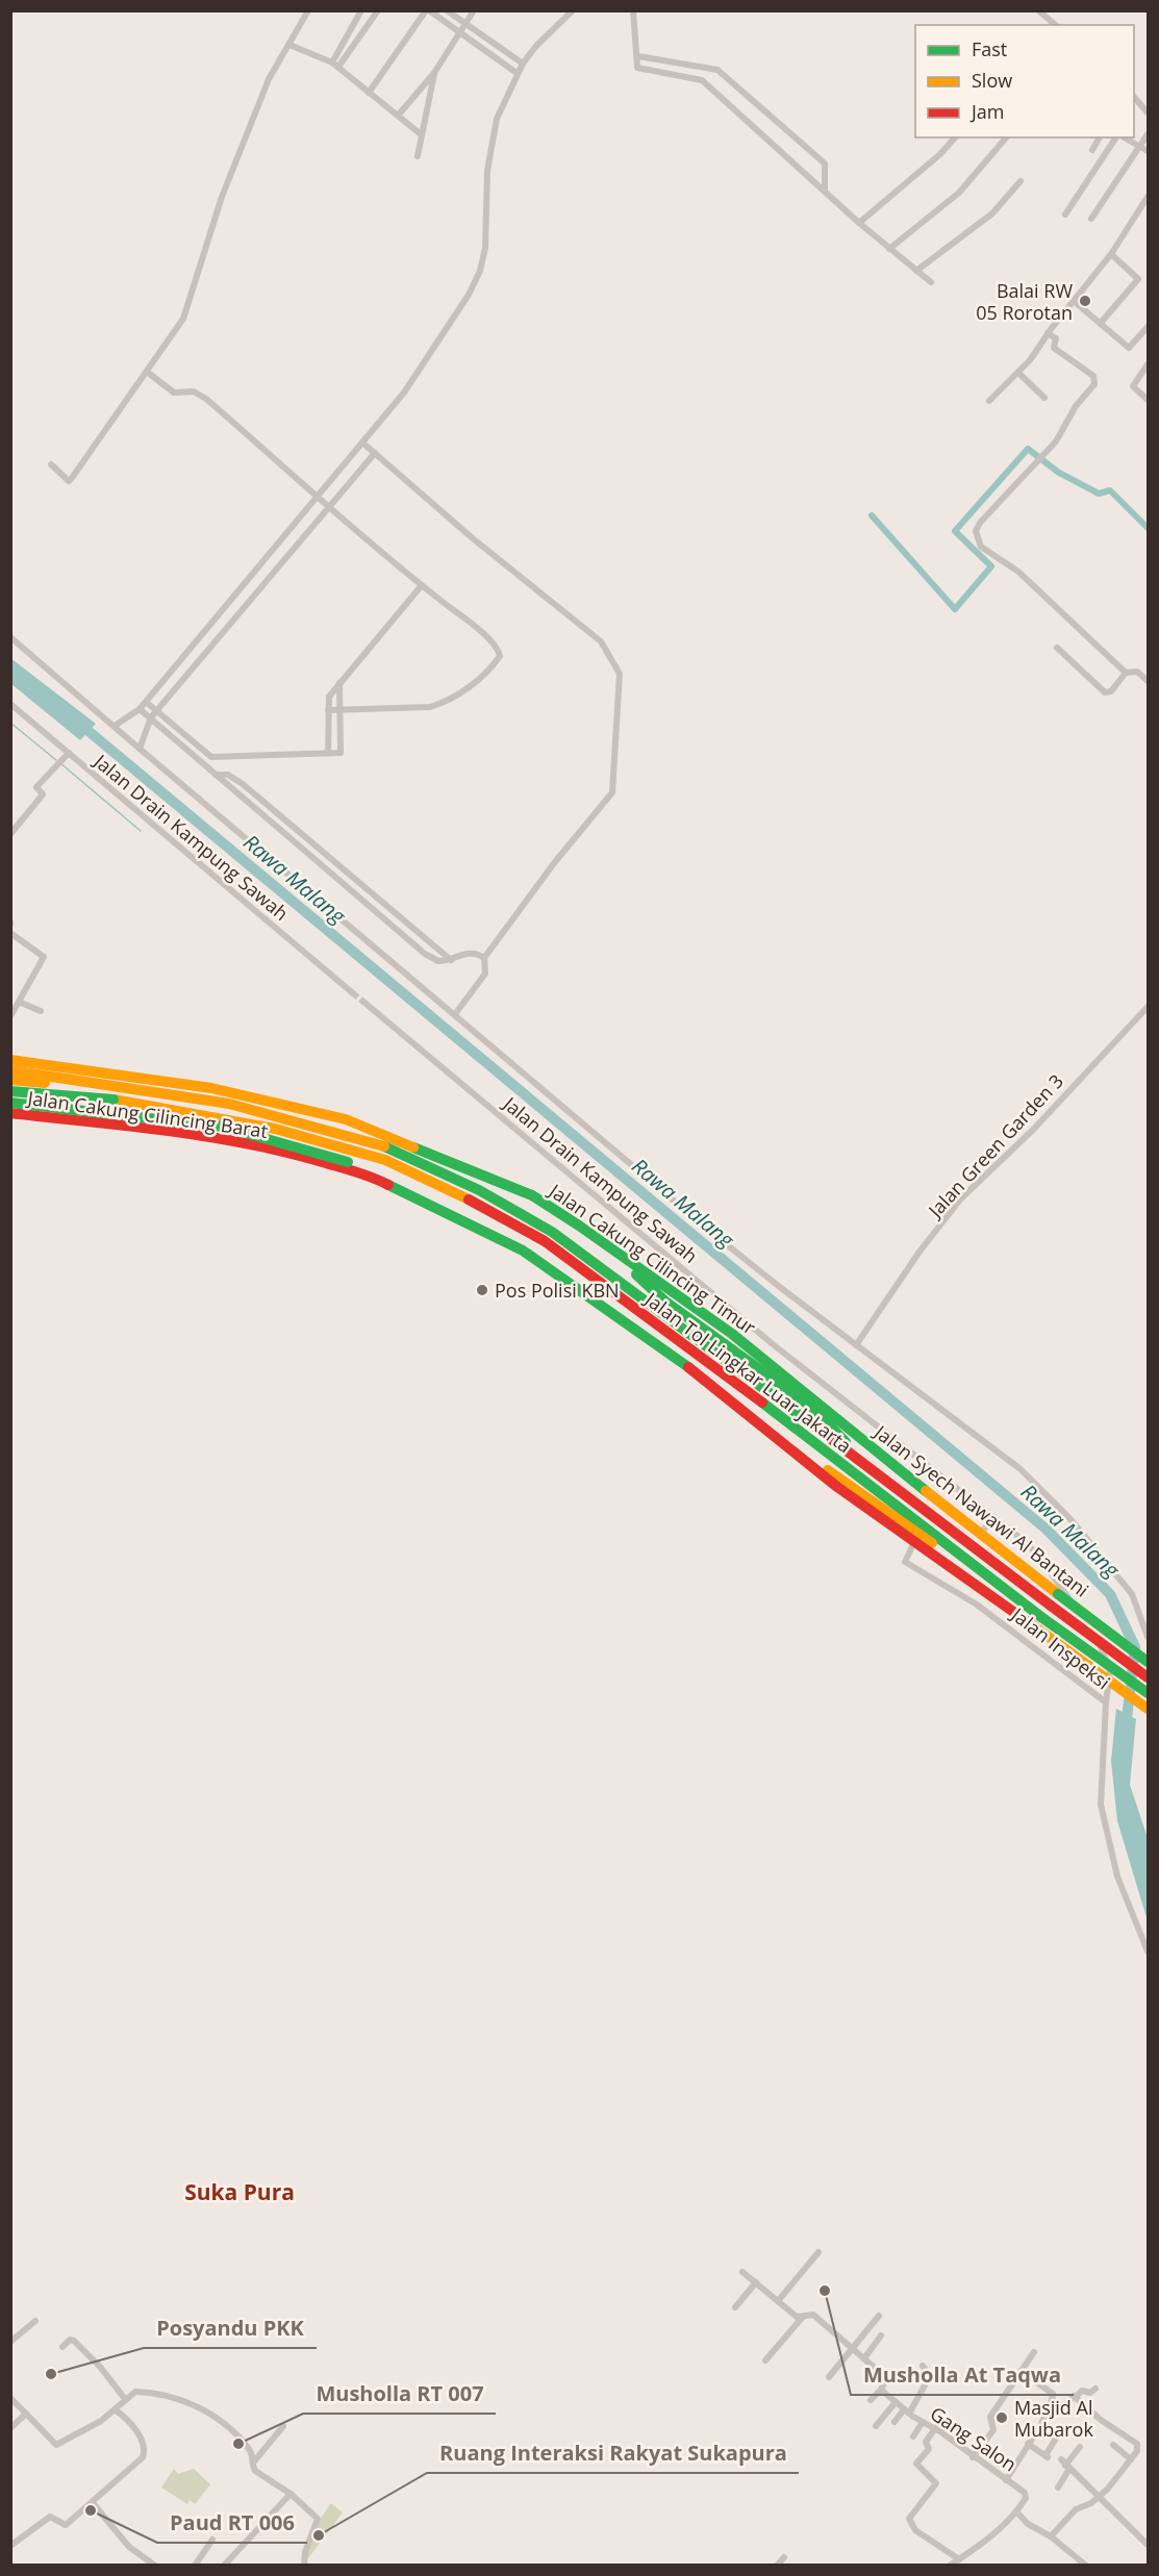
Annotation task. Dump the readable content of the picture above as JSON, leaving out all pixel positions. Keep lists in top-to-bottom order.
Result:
{
  "streets": {
    "highway": [
      "Jalan Cakung Cilincing Barat",
      "Jalan Cakung Cilincing Timur",
      "Jalan Tol Lingkar Luar Jakarta",
      "Jalan Syech Nawawi Al Bantani"
    ],
    "street": [
      "Jalan Drain Kampung Sawah",
      "Jalan Green Garden 3",
      "Jalan Inspeksi",
      "Gang Salon"
    ]
  },
  "crossings": [
    ["Jalan Drain Kampung Sawah", "Jalan Inspeksi"],
    ["Jalan Cakung Cilincing Timur", "Jalan Syech Nawawi Al Bantani"]
  ],
  "districts": ["Suka Pura"],
  "water": ["Rawa Malang"],
  "places": [
    "Balai RW 05 Rorotan",
    "Pos Polisi KBN",
    "Musholla At Taqwa",
    "Posyandu PKK",
    "Masjid Al Mubarok",
    "Musholla RT 007",
    "Paud RT 006",
    "Ruang Interaksi Rakyat Sukapura"
  ],
  "legend": ["Fast", "Slow", "Jam"]
}
